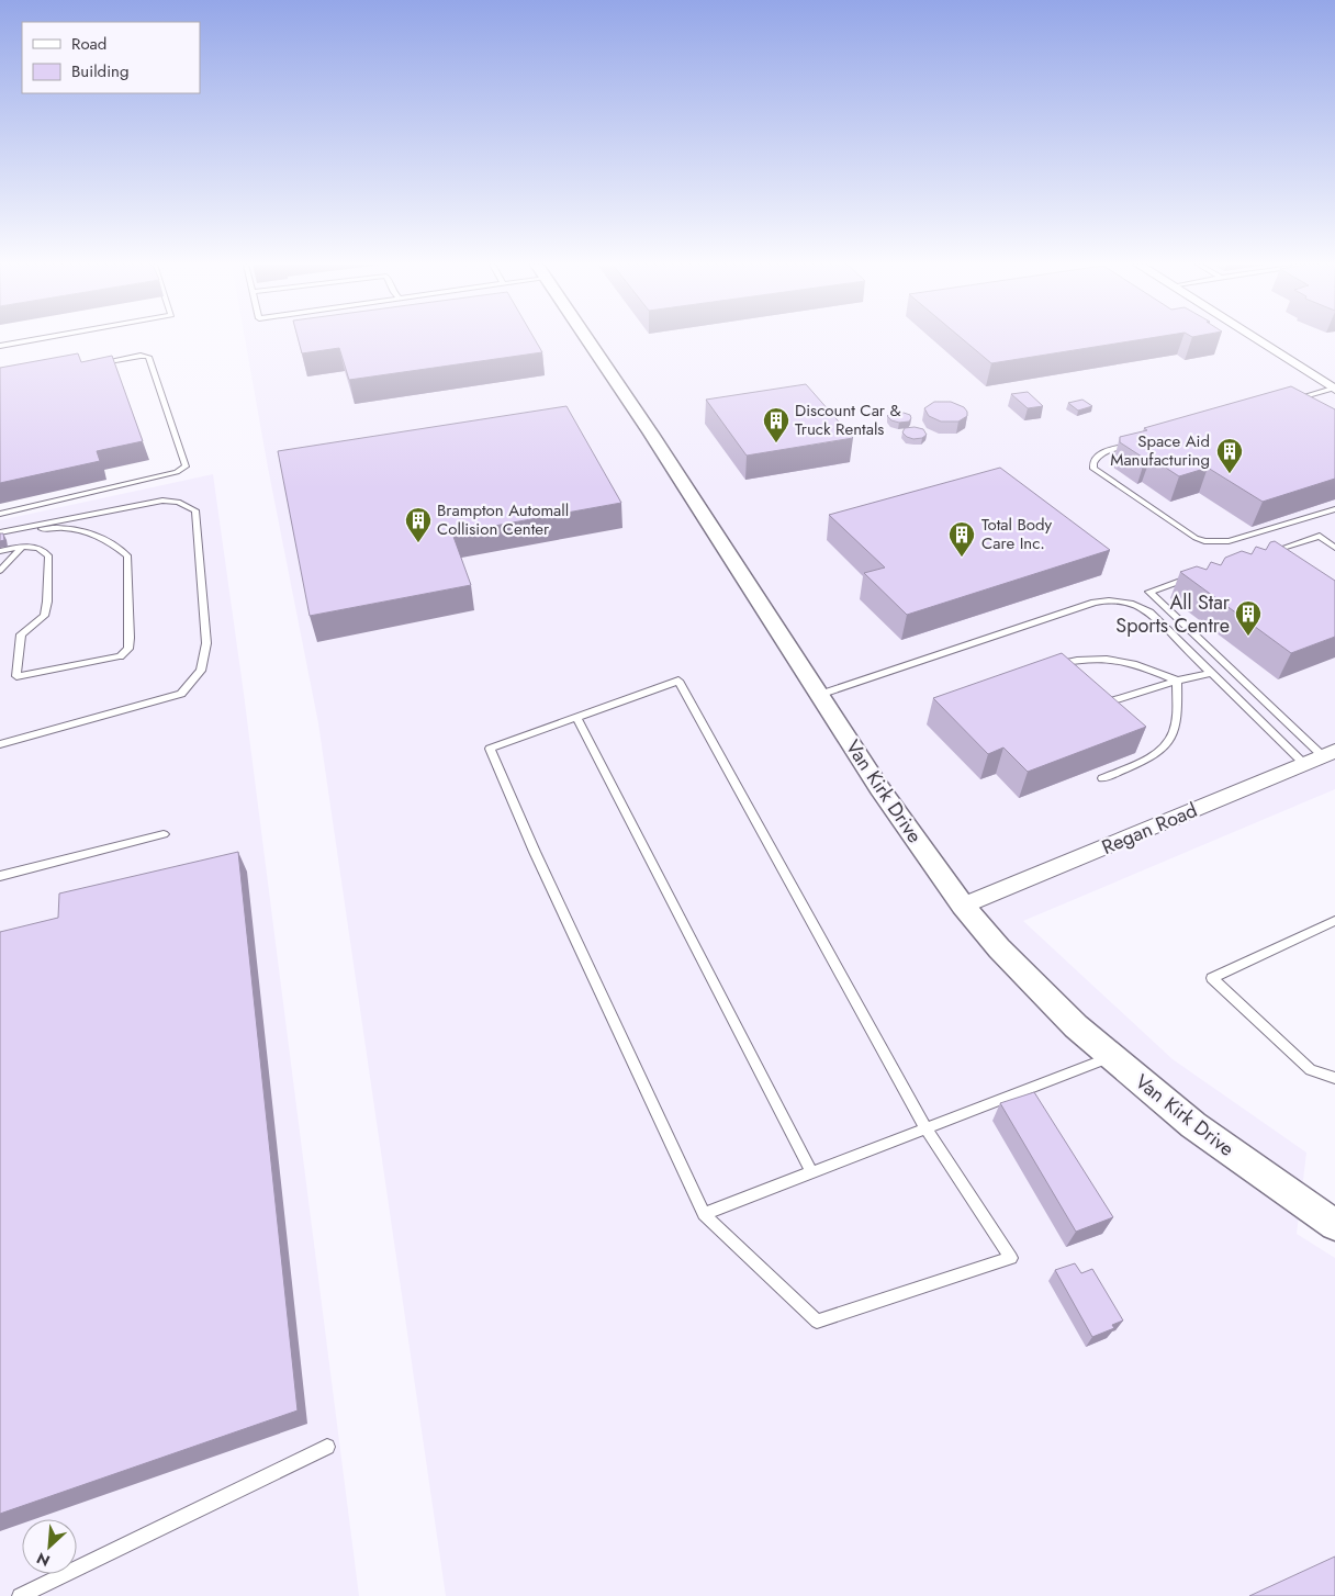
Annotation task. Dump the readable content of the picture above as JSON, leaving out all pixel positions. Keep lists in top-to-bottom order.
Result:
{
  "streets": {
    "street": ["Van Kirk Drive", "Regan Road"]
  },
  "crossings": [
    ["Van Kirk Drive", "Regan Road"]
  ],
  "places": {
    "building": [
      "Discount Car & Truck Rentals",
      "Space Aid Manufacturing",
      "Brampton Automall Collision Center",
      "Total Body Care Inc.",
      "All Star Sports Centre"
    ]
  },
  "legend": ["Road", "Building"],
  "north": "bottom left"
}
